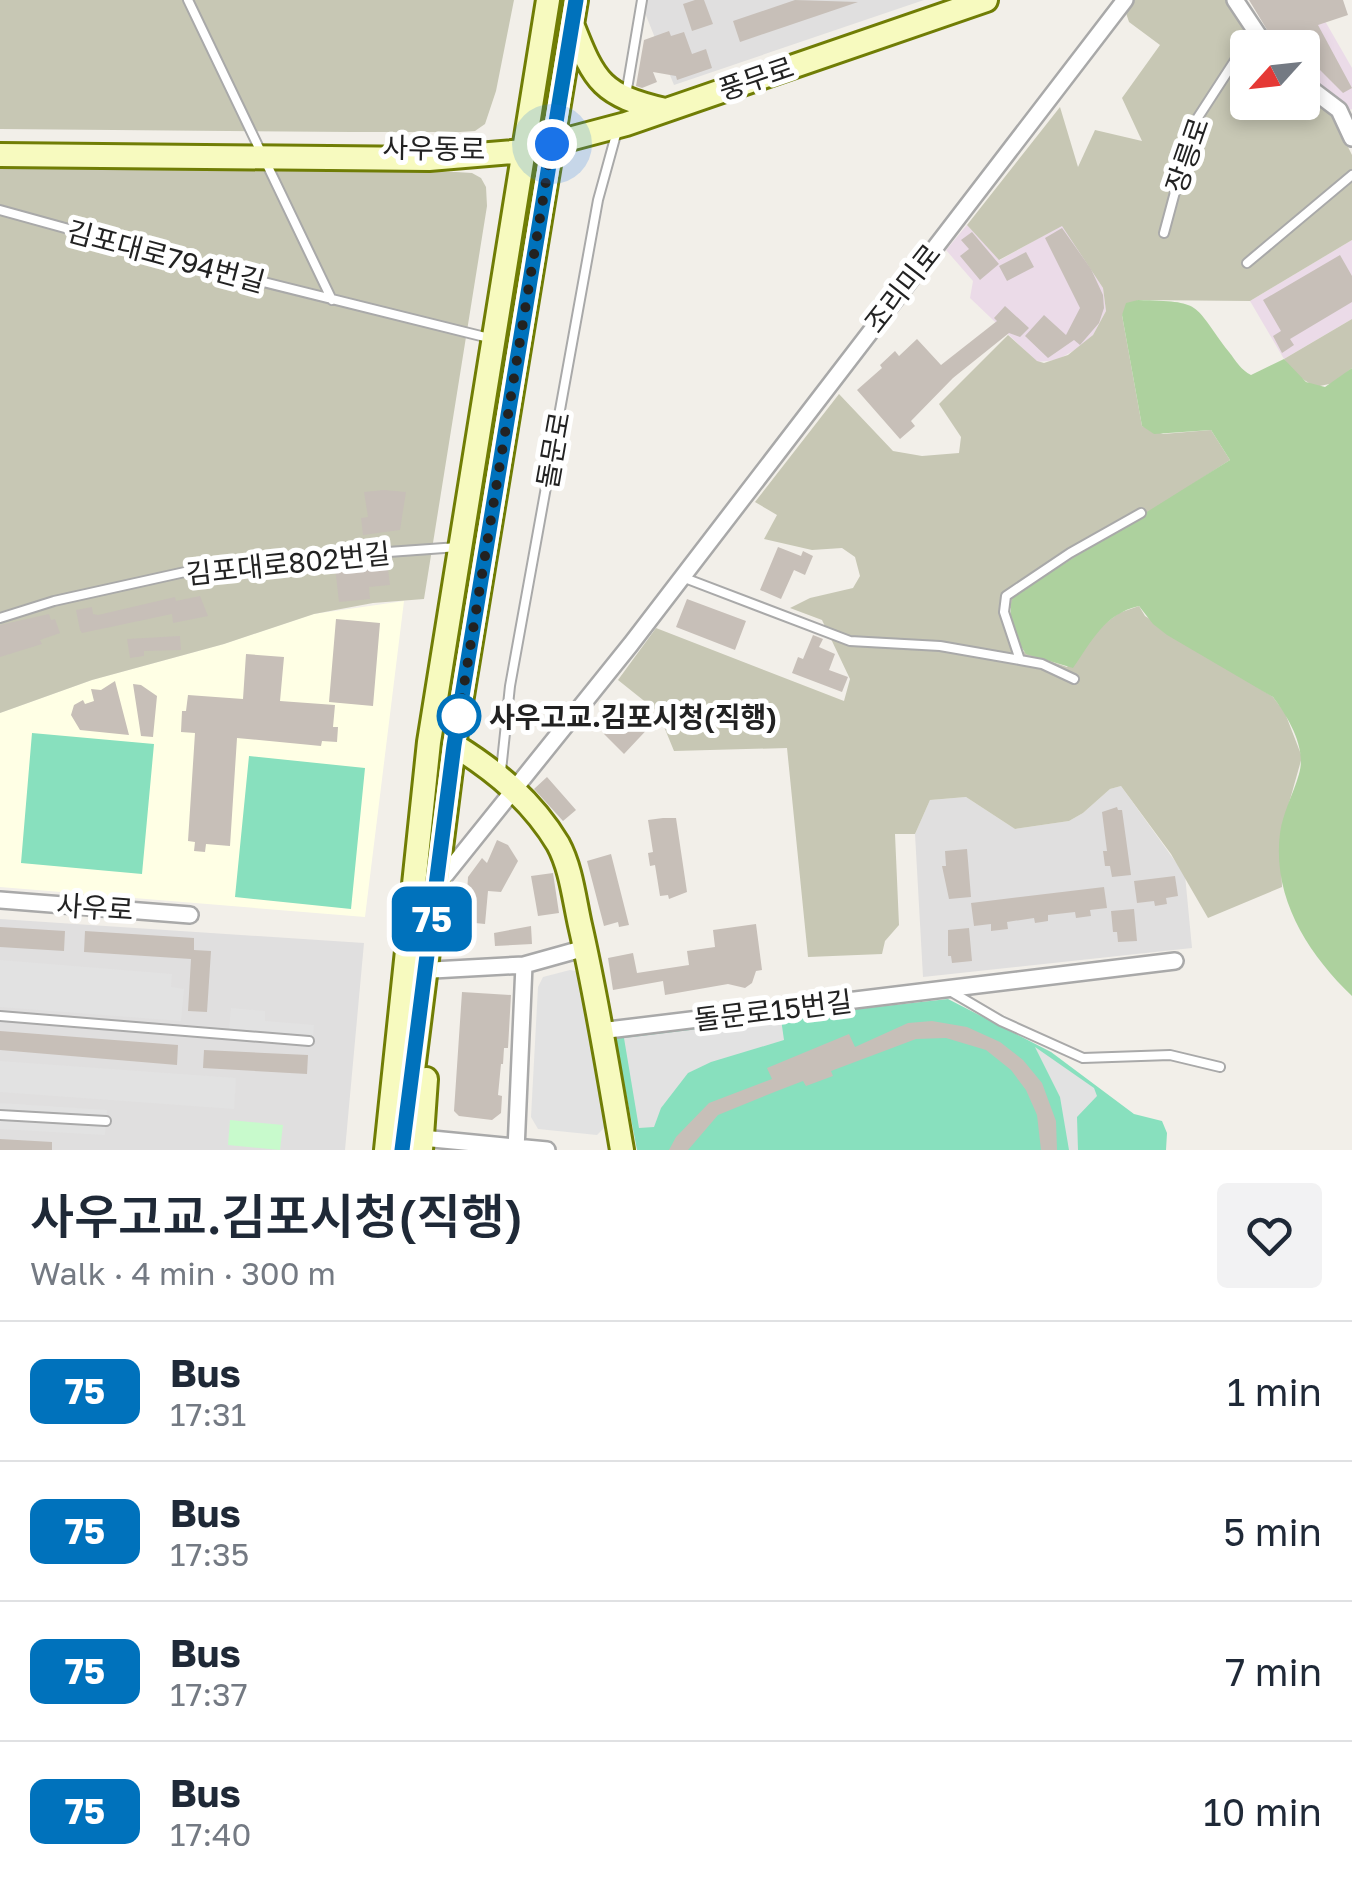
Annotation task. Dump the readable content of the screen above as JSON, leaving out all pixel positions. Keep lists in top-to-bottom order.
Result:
{
  "streets": {
    "main road": ["풍무로", "사우동로"],
    "street": ["조리미로", "사우로", "돌문로15번길"],
    "lane": [
      "장릉로",
      "김포대로794번길",
      "돌문로",
      "김포대로802번길"
    ]
  },
  "crossings": [
    ["풍무로", "사우동로"],
    ["풍무로", "돌문로"],
    ["조리미로", "돌문로"]
  ],
  "places": ["사우고교.김포시청(직행)"],
  "lines": ["bus line 75"],
  "north": "bottom left",
  "page": {
    "on_map": "75",
    "heading": ["사우고교.김포시청(직행)", "Walk · 4 min · 300 m"],
    "list": [
      {
        "mark": "75",
        "name": "Bus",
        "note": "17:31",
        "value": "1 min"
      },
      {
        "mark": "75",
        "name": "Bus",
        "note": "17:35",
        "value": "5 min"
      },
      {
        "mark": "75",
        "name": "Bus",
        "note": "17:37",
        "value": "7 min"
      },
      {
        "mark": "75",
        "name": "Bus",
        "note": "17:40",
        "value": "10 min"
      }
    ]
  }
}
